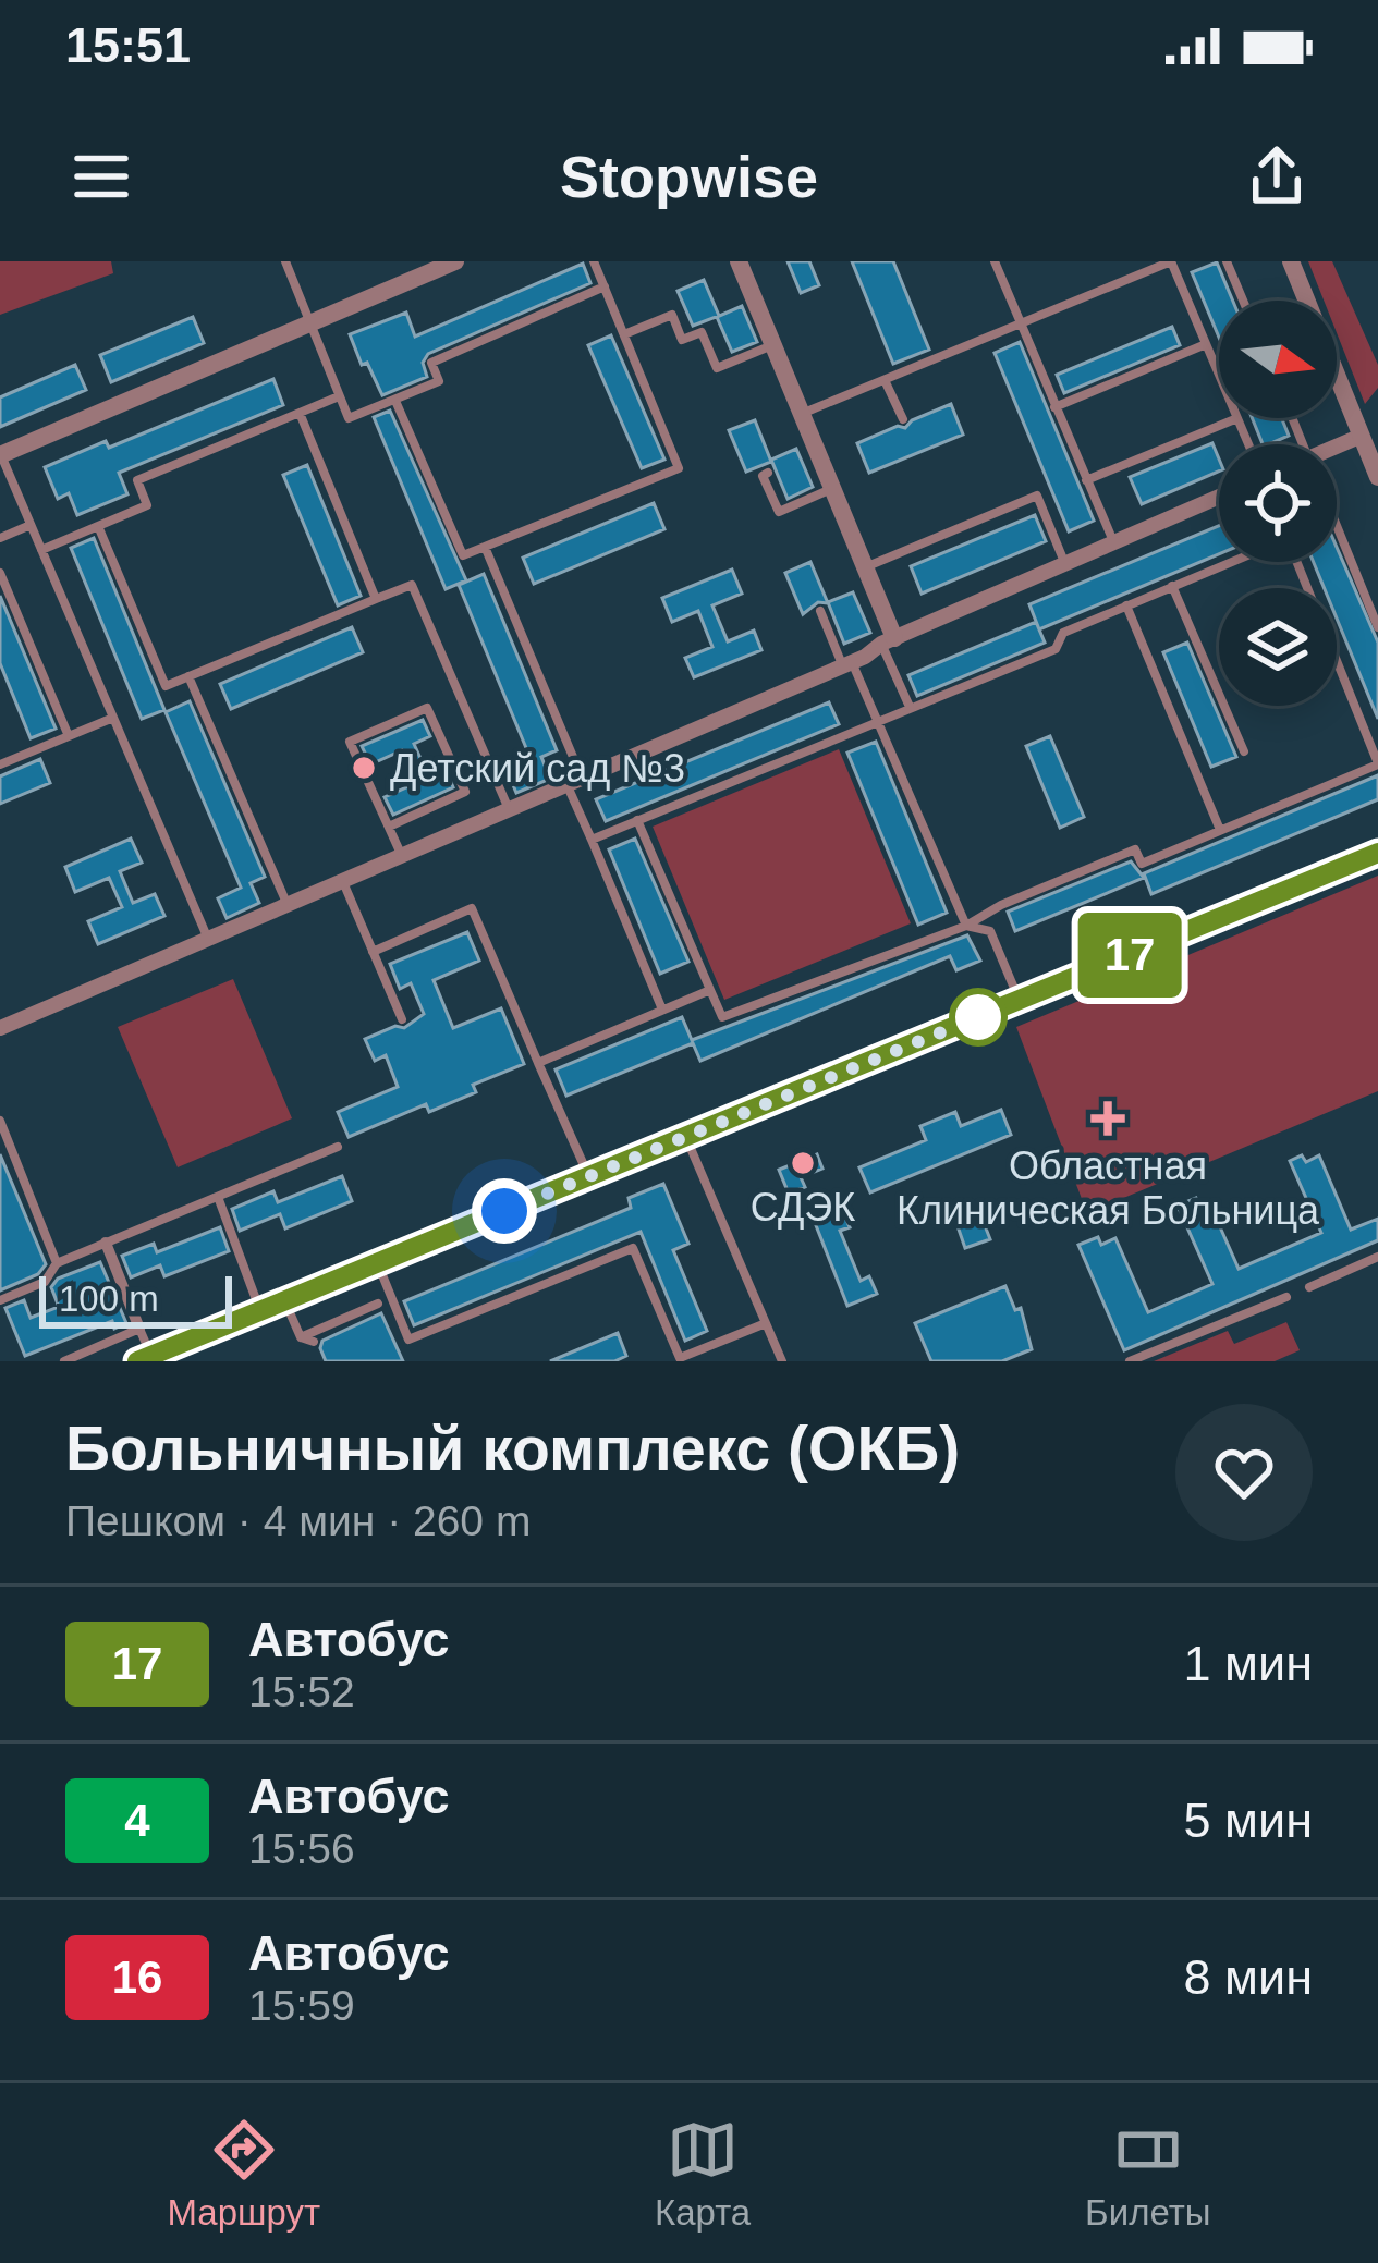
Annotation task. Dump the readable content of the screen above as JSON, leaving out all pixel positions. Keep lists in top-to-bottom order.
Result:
{
  "places": {
    "other": ["Детский сад №3", "СДЭК"],
    "health": ["Областная Клиническая Больница"]
  },
  "lines": ["bus line 17"],
  "scale_bar": "100 m",
  "north": "right",
  "page": {
    "status": "15:51",
    "header": "Stopwise",
    "on_map": "17",
    "scale": "100 m",
    "heading": ["Больничный комплекс (ОКБ)", "Пешком · 4 мин · 260 m"],
    "list": [
      {
        "mark": "17",
        "name": "Автобус",
        "note": "15:52",
        "value": "1 мин"
      },
      {
        "mark": "4",
        "name": "Автобус",
        "note": "15:56",
        "value": "5 мин"
      },
      {
        "mark": "16",
        "name": "Автобус",
        "note": "15:59",
        "value": "8 мин"
      }
    ],
    "tabs": ["Маршрут", "Карта", "Билеты"]
  }
}
